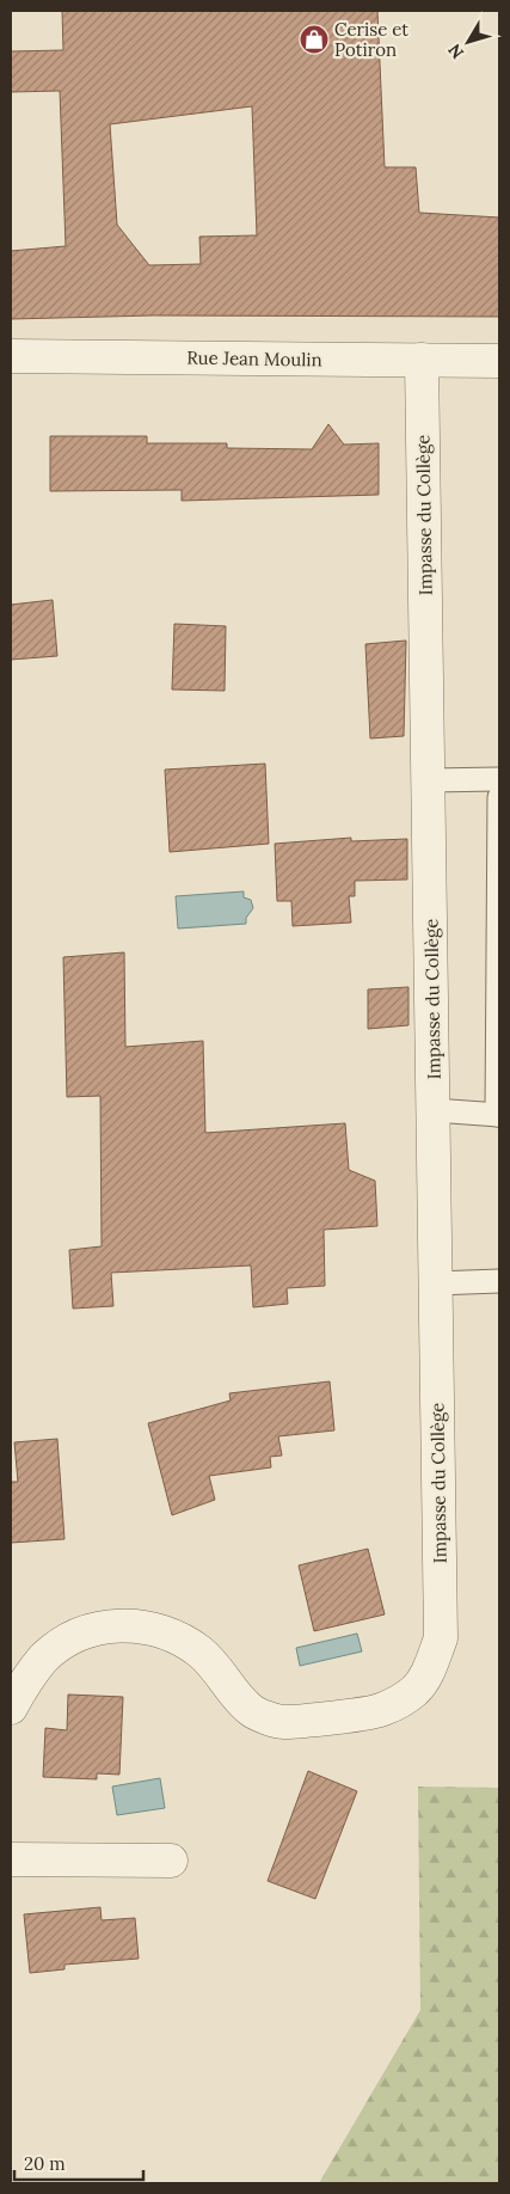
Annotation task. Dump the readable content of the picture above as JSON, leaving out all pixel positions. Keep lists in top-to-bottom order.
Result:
{
  "streets": {
    "street": ["Rue Jean Moulin", "Impasse du Collège"]
  },
  "crossings": [
    ["Rue Jean Moulin", "Impasse du Collège"]
  ],
  "places": {
    "shop": ["Cerise et Potiron"]
  },
  "scale_bar": "20 m",
  "north": "bottom left"
}
